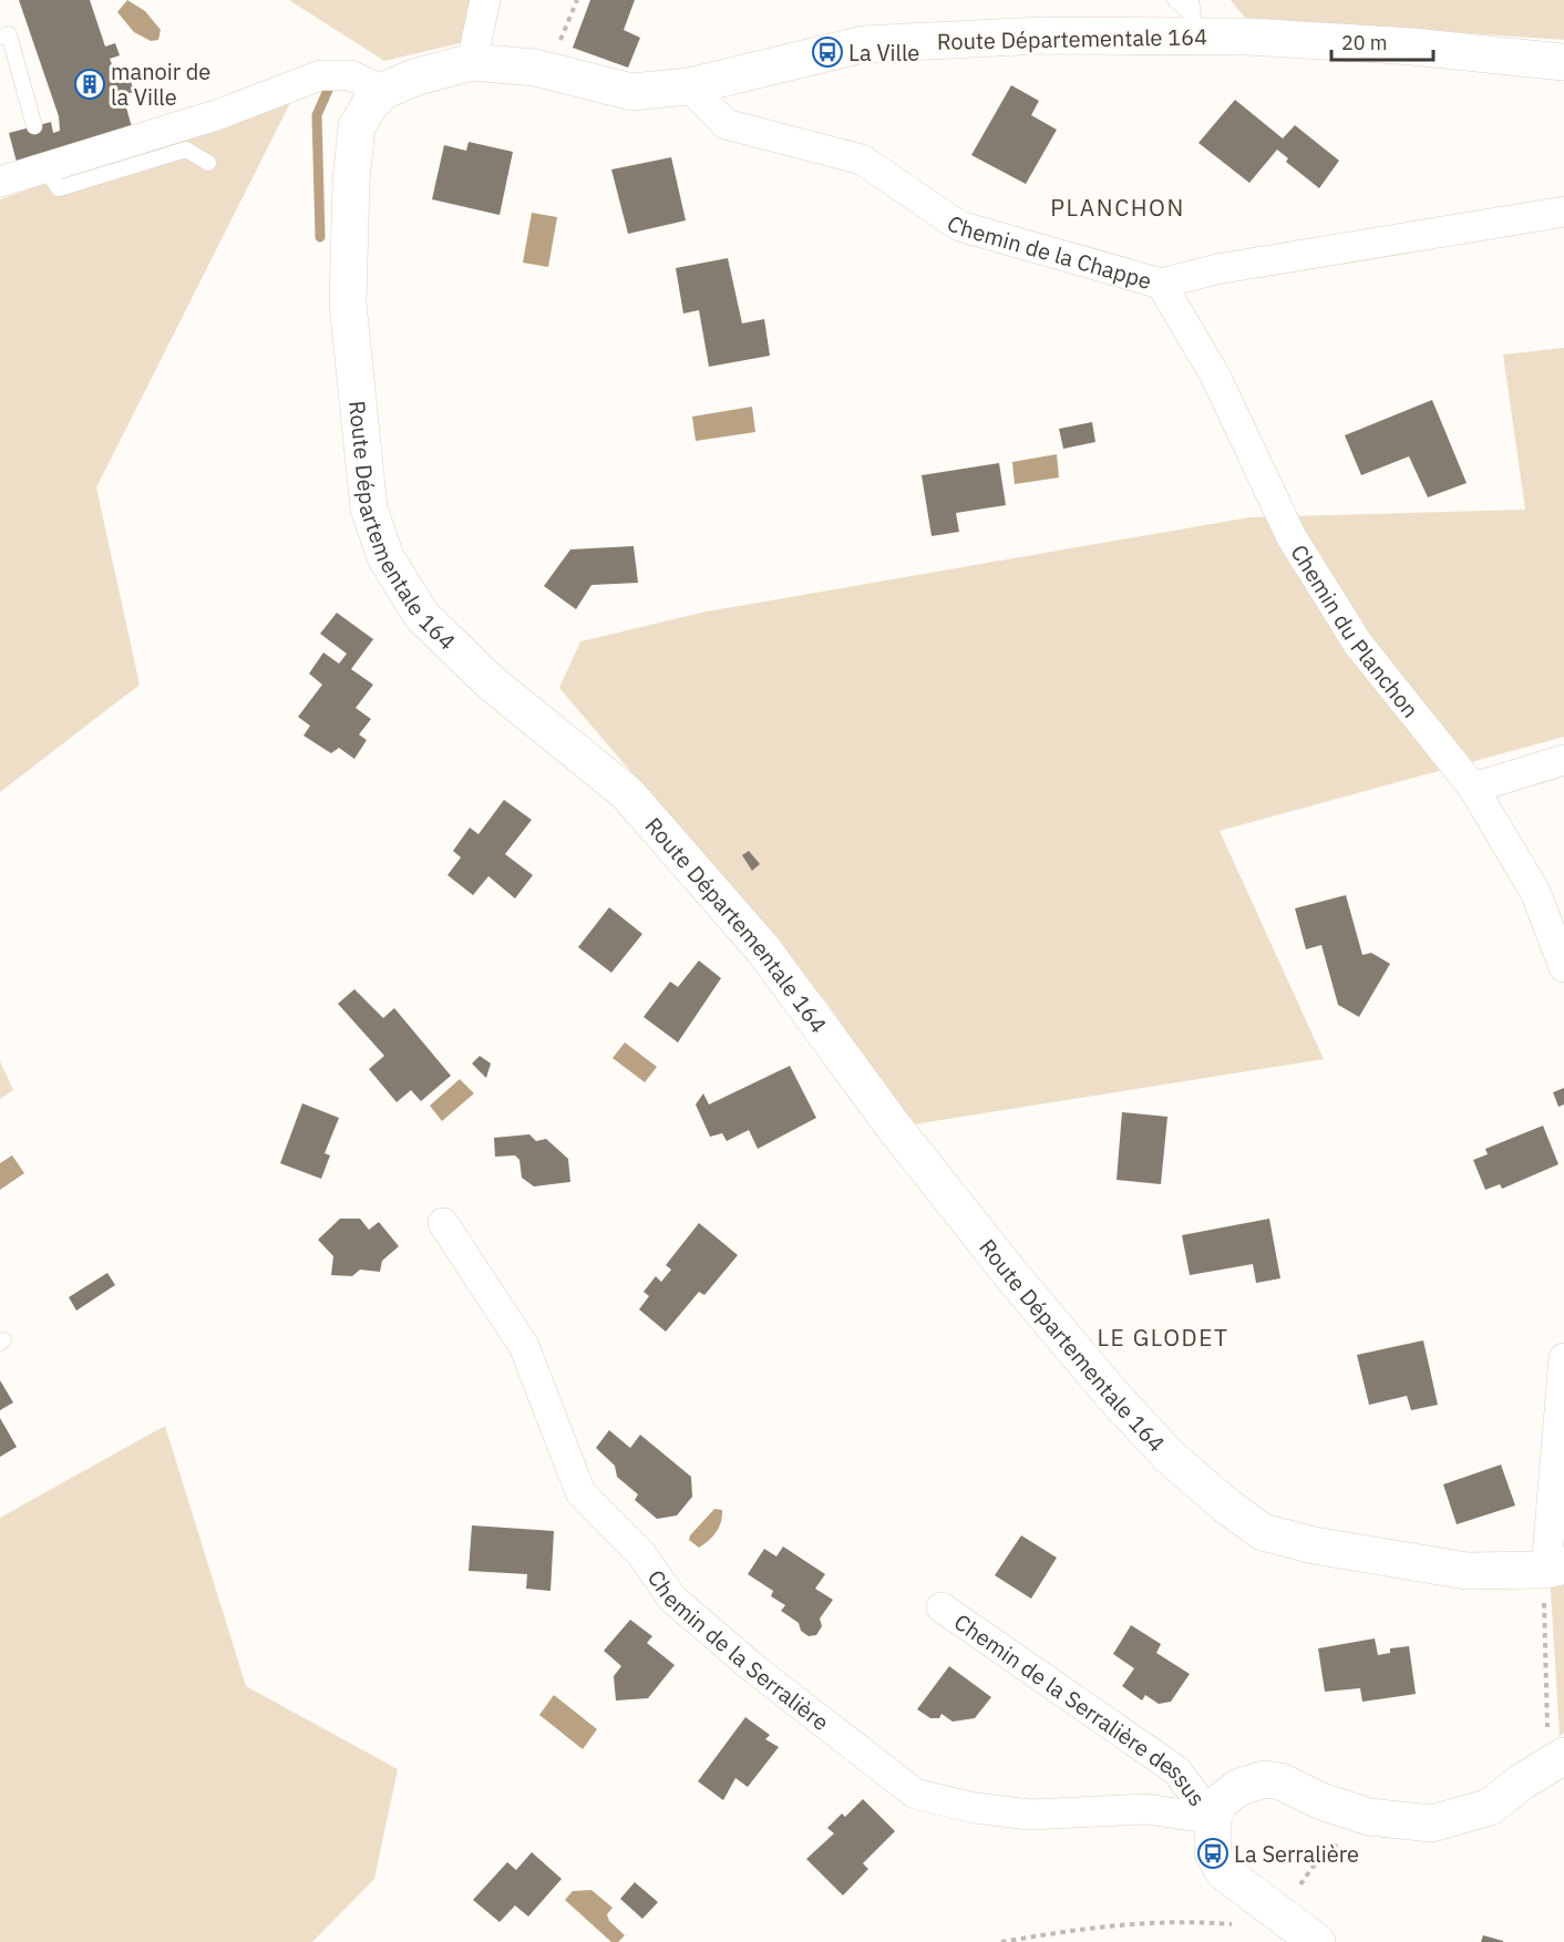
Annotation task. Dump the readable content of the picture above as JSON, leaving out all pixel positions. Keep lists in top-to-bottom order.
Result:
{
  "streets": {
    "street": [
      "Route Départementale 164",
      "Chemin de la Chappe",
      "Chemin du Planchon",
      "Chemin de la Serralière",
      "Chemin de la Serralière dessus"
    ]
  },
  "crossings": [
    ["Route Départementale 164", "Chemin de la Chappe"],
    ["Chemin de la Chappe", "Chemin du Planchon"],
    ["Chemin de la Serralière", "Chemin de la Serralière dessus"]
  ],
  "districts": ["PLANCHON", "LE GLODET"],
  "places": {
    "bus stop": ["La Ville", "La Serralière"],
    "building": ["manoir de la Ville"]
  },
  "scale_bar": "20 m"
}
